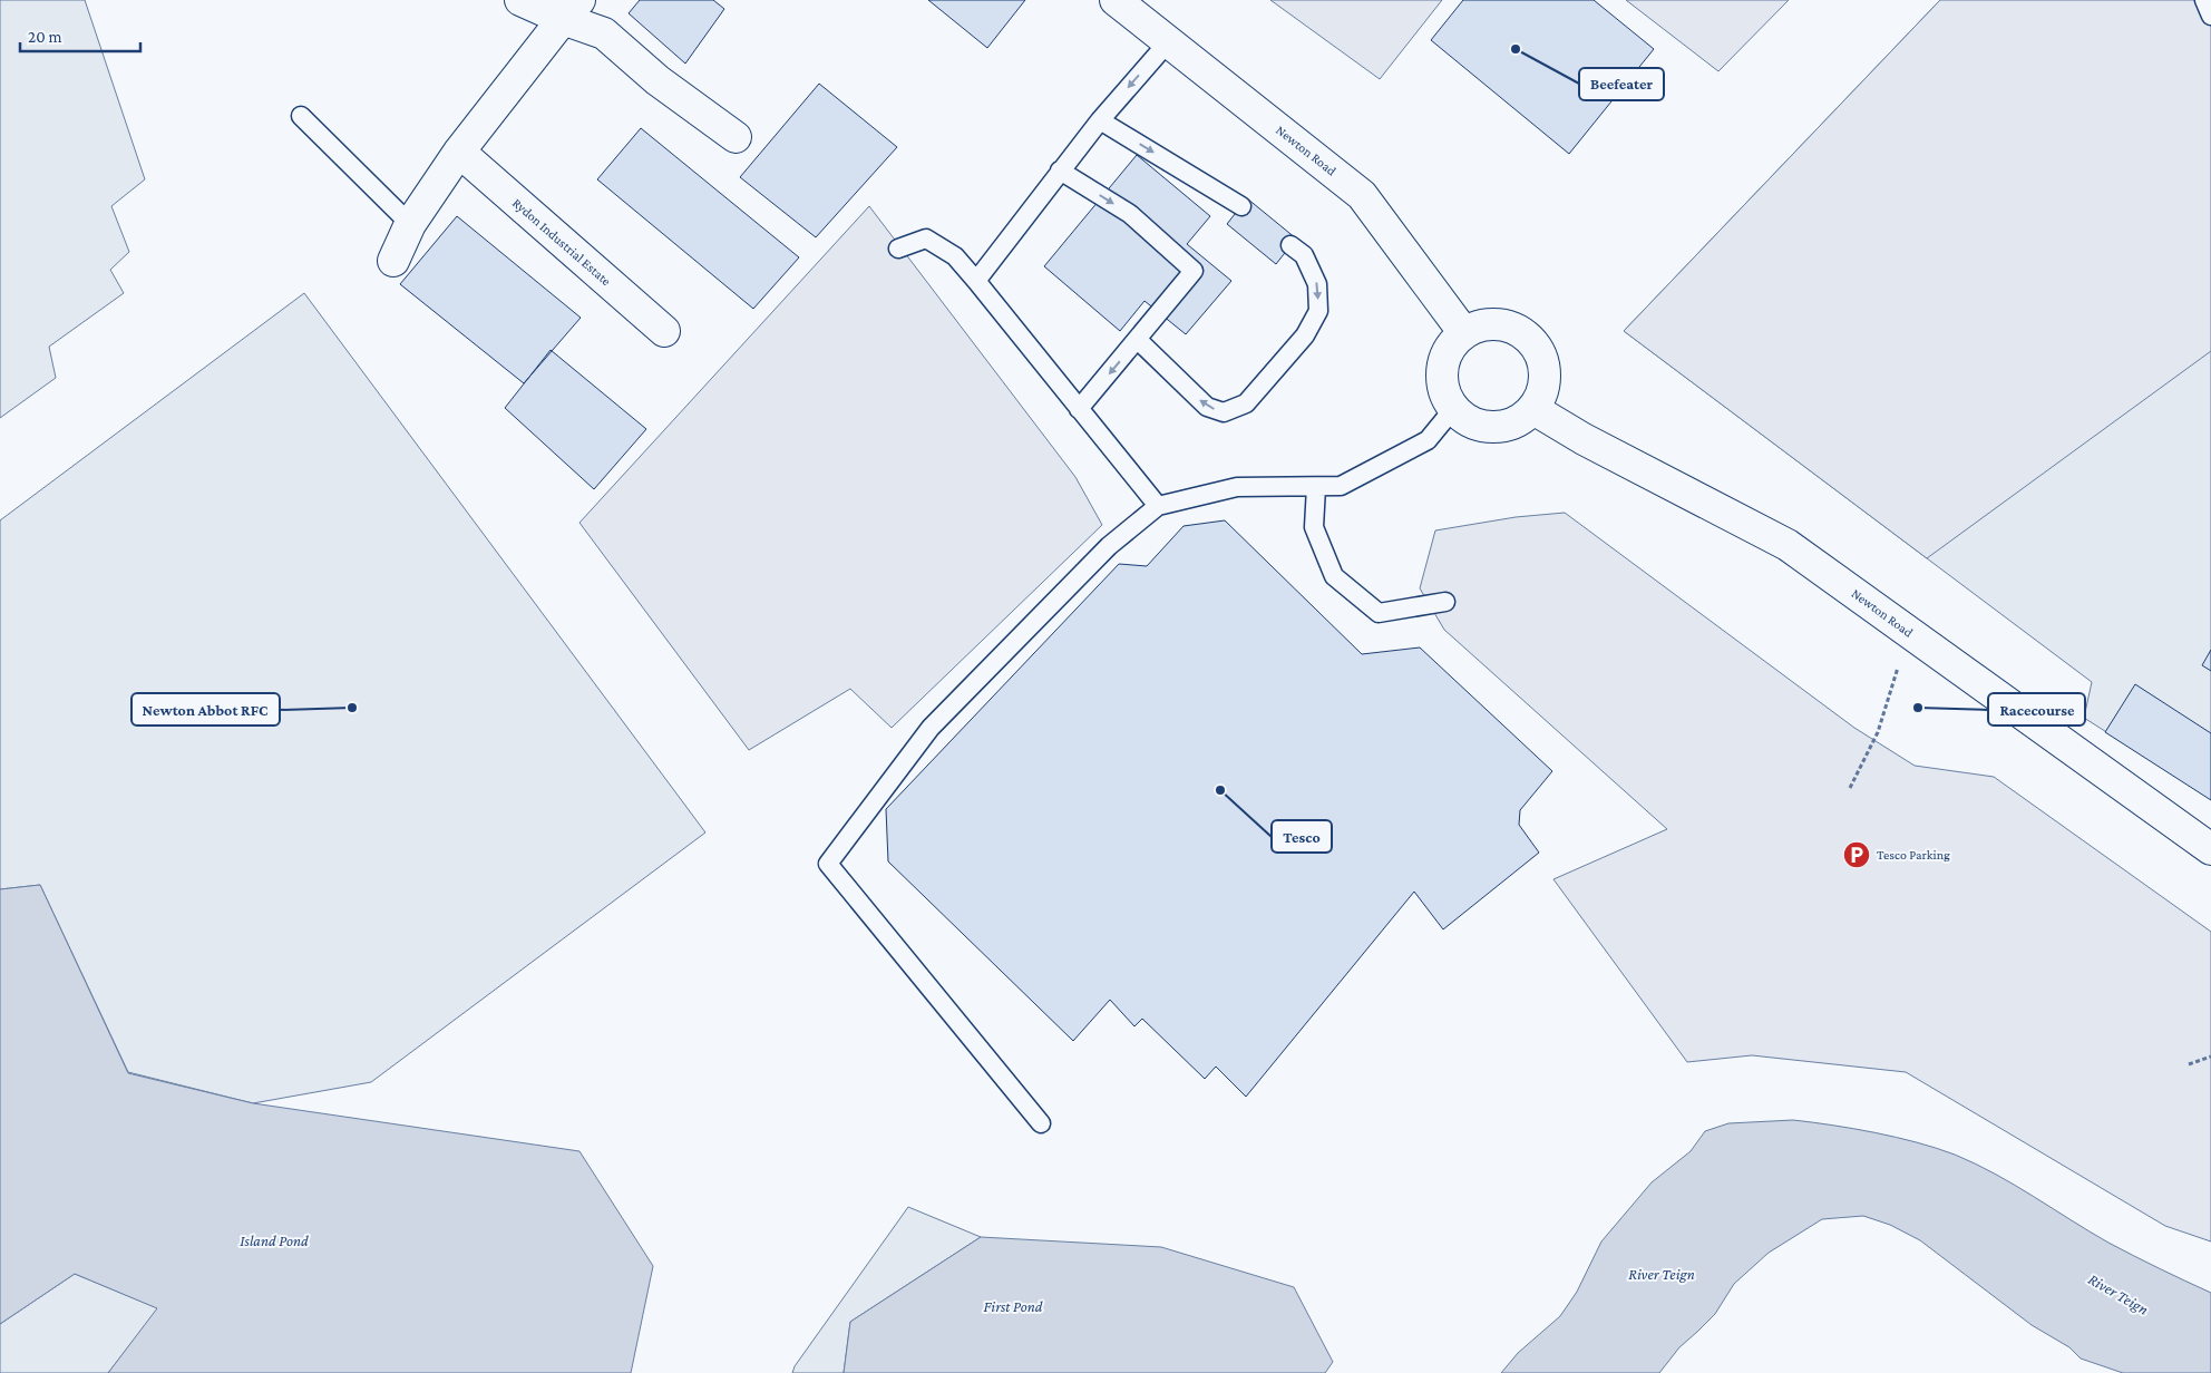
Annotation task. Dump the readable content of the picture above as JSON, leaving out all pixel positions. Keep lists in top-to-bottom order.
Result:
{
  "streets": {
    "main road": ["Newton Road", "Rydon Industrial Estate"]
  },
  "water": ["Island Pond", "River Teign", "First Pond"],
  "places": {
    "other": [
      "Beefeater",
      "Newton Abbot RFC",
      "Racecourse",
      "Tesco"
    ],
    "parking": ["Tesco Parking"]
  },
  "scale_bar": "20 m"
}
